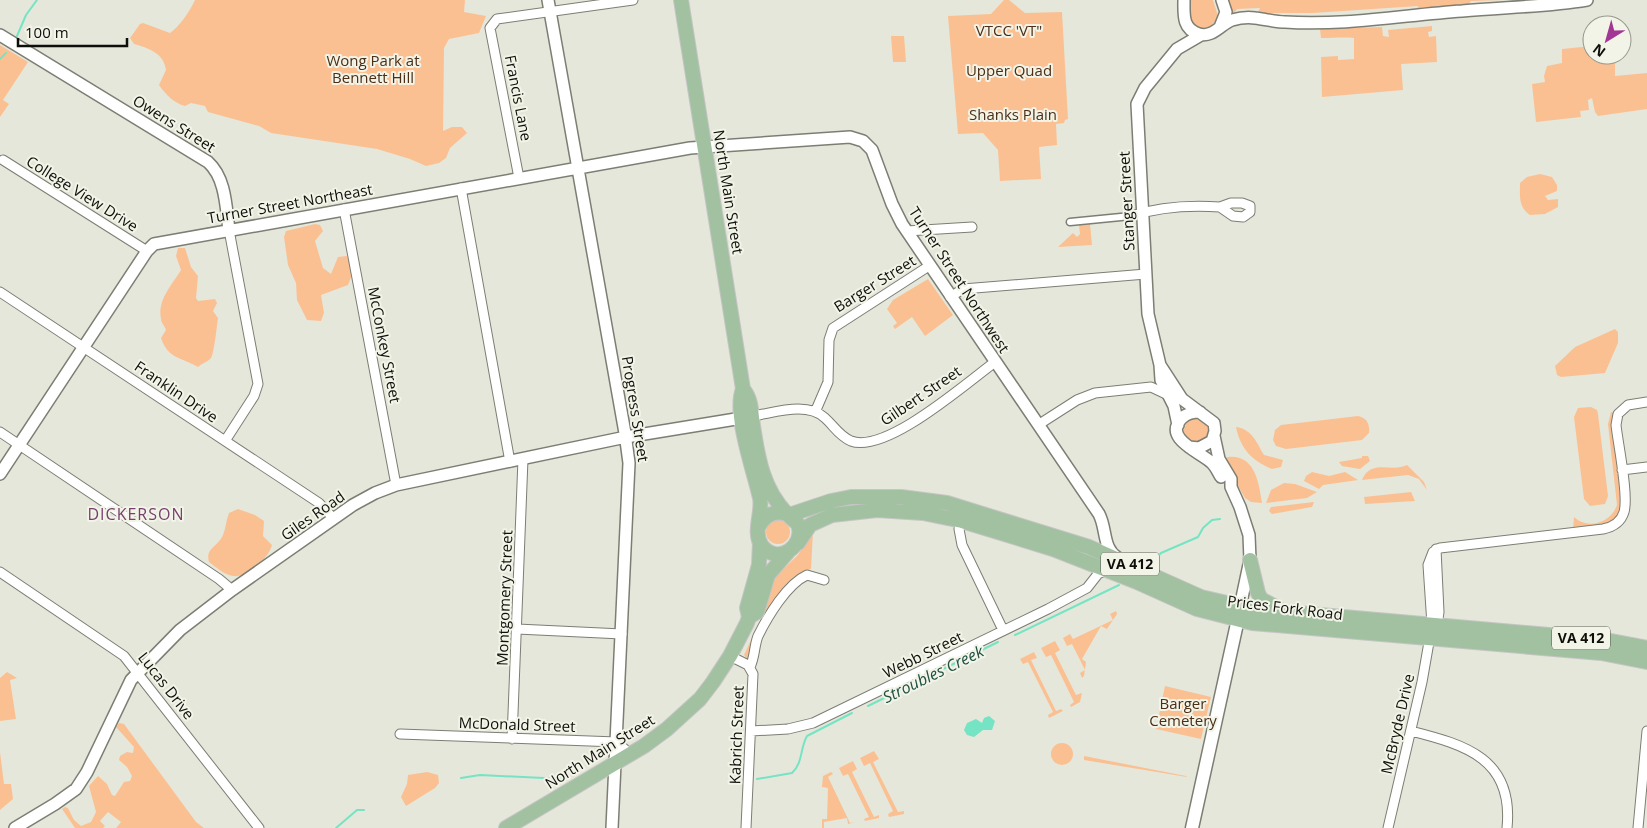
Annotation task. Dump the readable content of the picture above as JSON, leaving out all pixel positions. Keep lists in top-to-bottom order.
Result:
{
  "streets": {
    "main road": ["North Main Street", "VA 412", "Prices Fork Road"],
    "street": [
      "Francis Lane",
      "Owens Street",
      "College View Drive",
      "Stanger Street",
      "Turner Street Northeast",
      "Turner Street Northwest",
      "Barger Street",
      "McConkey Street",
      "Franklin Drive",
      "Gilbert Street",
      "Progress Street",
      "Giles Road",
      "Montgomery Street",
      "Webb Street",
      "Lucas Drive",
      "McBryde Drive",
      "McDonald Street",
      "Kabrich Street"
    ]
  },
  "crossings": [
    ["Francis Lane", "Turner Street Northeast"],
    ["Francis Lane", "Progress Street"],
    ["Owens Street", "Turner Street Northeast"],
    ["Owens Street", "Franklin Drive"],
    ["North Main Street", "Turner Street Northeast"],
    ["North Main Street", "Turner Street Northwest"],
    ["North Main Street", "Progress Street"],
    ["North Main Street", "Giles Road"],
    ["North Main Street", "Prices Fork Road"],
    ["North Main Street", "Kabrich Street"],
    ["College View Drive", "Turner Street Northeast"],
    ["Turner Street Northeast", "Turner Street Northwest"],
    ["Turner Street Northeast", "McConkey Street"],
    ["Turner Street Northeast", "Progress Street"],
    ["Turner Street Northwest", "Barger Street"],
    ["Turner Street Northwest", "Gilbert Street"],
    ["Turner Street Northwest", "Prices Fork Road"],
    ["Barger Street", "Gilbert Street"],
    ["McConkey Street", "Giles Road"],
    ["Franklin Drive", "Giles Road"],
    ["Progress Street", "Giles Road"],
    ["Progress Street", "McDonald Street"],
    ["Giles Road", "Montgomery Street"],
    ["Giles Road", "Lucas Drive"],
    ["Montgomery Street", "McDonald Street"],
    ["Prices Fork Road", "Webb Street"],
    ["Prices Fork Road", "McBryde Drive"],
    ["Webb Street", "Kabrich Street"]
  ],
  "districts": ["DICKERSON"],
  "water": ["Stroubles Creek"],
  "parks": [
    "VTCC 'VT\"",
    "Wong Park at Bennett Hill",
    "Upper Quad",
    "Shanks Plain",
    "Barger Cemetery"
  ],
  "scale_bar": "100 m",
  "north": "bottom left"
}
